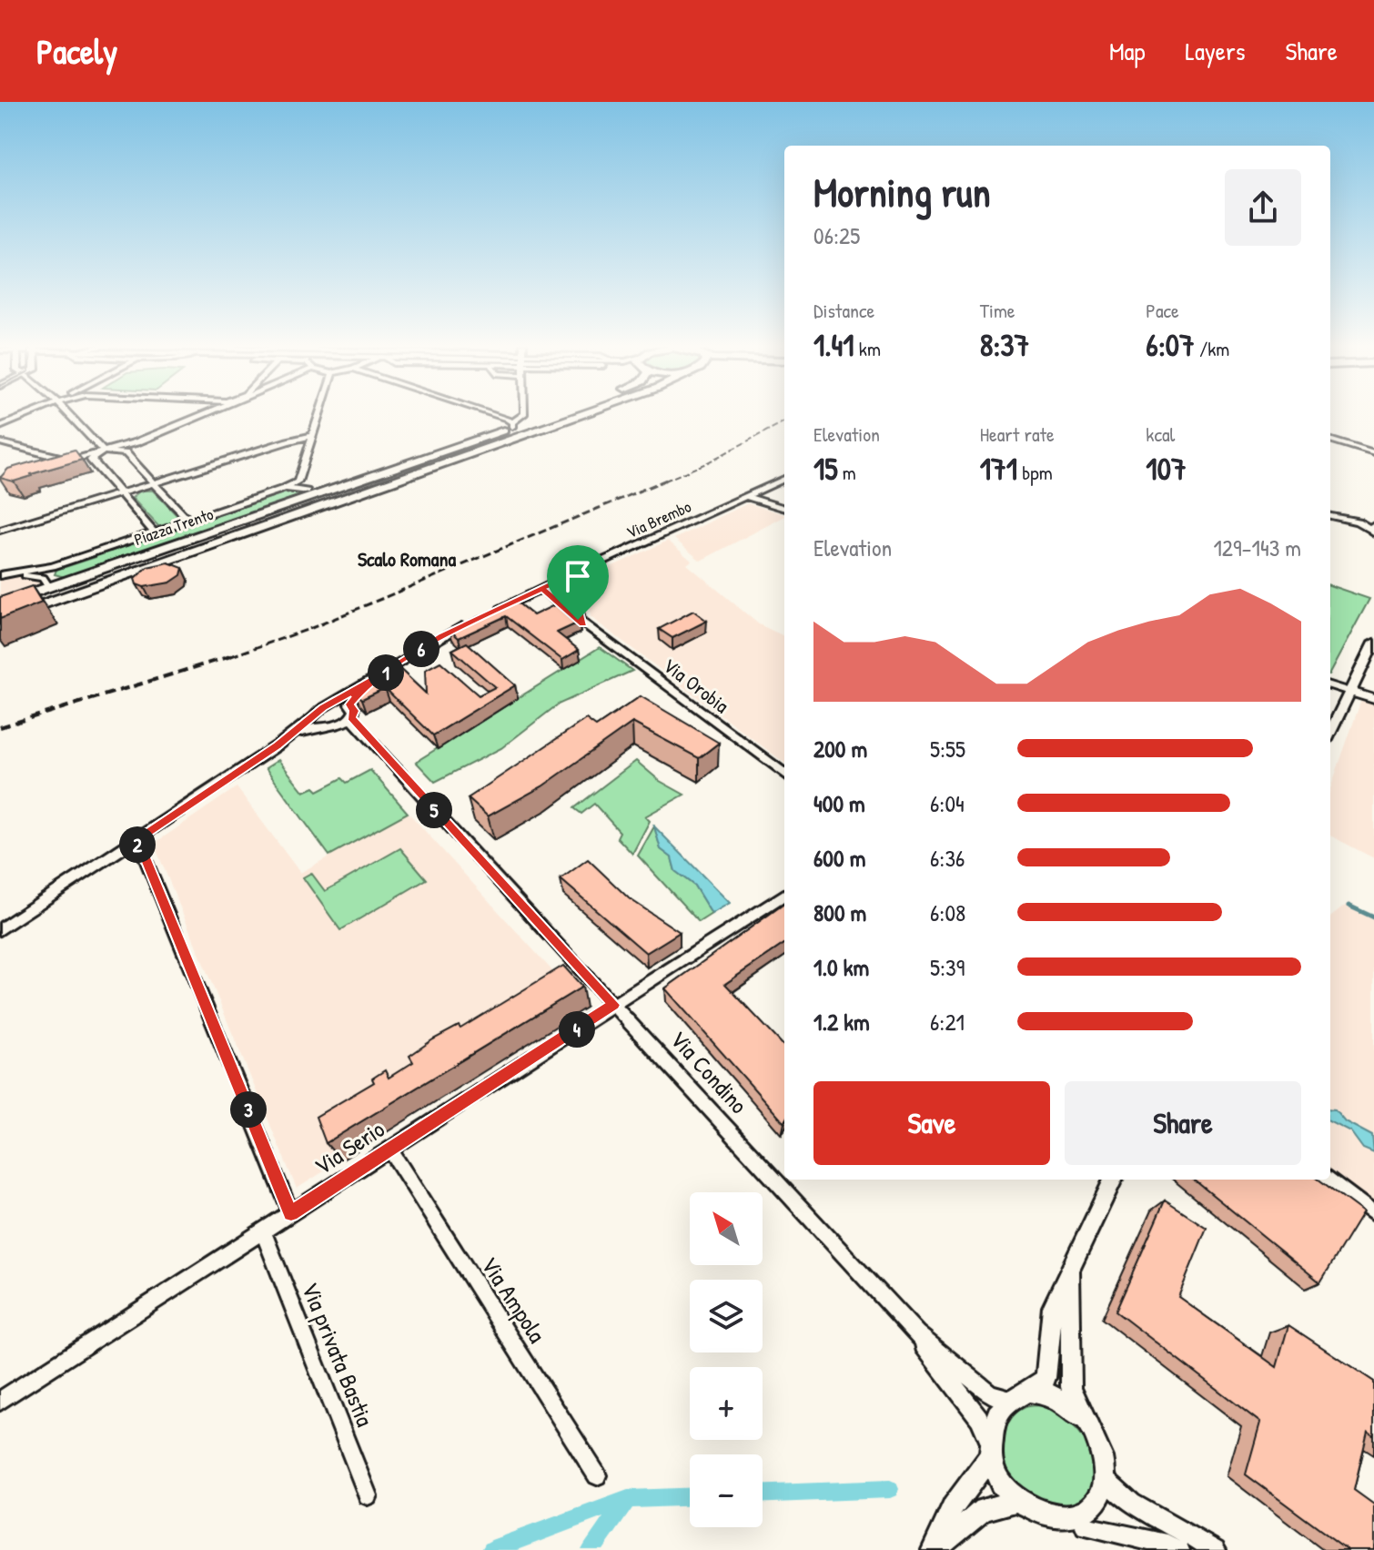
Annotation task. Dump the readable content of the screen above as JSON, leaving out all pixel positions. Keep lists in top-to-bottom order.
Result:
{
  "streets": {
    "main road": ["Piazza Trento"],
    "street": [
      "Via Brembo",
      "Via Orobia",
      "Via Condino",
      "Via Serio",
      "Via Ampola",
      "Via privata Bastia"
    ]
  },
  "crossings": [
    ["Via Brembo", "Via Orobia"],
    ["Via Condino", "Via Serio"],
    ["Via Serio", "Via Ampola"],
    ["Via Serio", "Via privata Bastia"]
  ],
  "districts": ["Scalo Romana"],
  "north": "top left",
  "page": {
    "header": "Pacely",
    "nav": ["Map", "Layers", "Share"],
    "heading": ["Morning run", "06:25"],
    "stats": [
      ["Distance", "1.41 km"],
      ["Time", "8:37"],
      ["Pace", "6:07 /km"],
      ["Elevation", "15 m"],
      ["Heart rate", "171 bpm"],
      ["kcal", "107"]
    ],
    "chart": ["Elevation", "129–143 m"],
    "pins": [
      "6",
      "1",
      "5",
      "2",
      "4",
      "3"
    ],
    "list": [
      {
        "name": "200 m",
        "note": "5:55"
      },
      {
        "name": "400 m",
        "note": "6:04"
      },
      {
        "name": "600 m",
        "note": "6:36"
      },
      {
        "name": "800 m",
        "note": "6:08"
      },
      {
        "name": "1.0 km",
        "note": "5:39"
      },
      {
        "name": "1.2 km",
        "note": "6:21"
      }
    ],
    "buttons": ["Save", "Share"],
    "map_buttons": ["+", "−"]
  }
}
